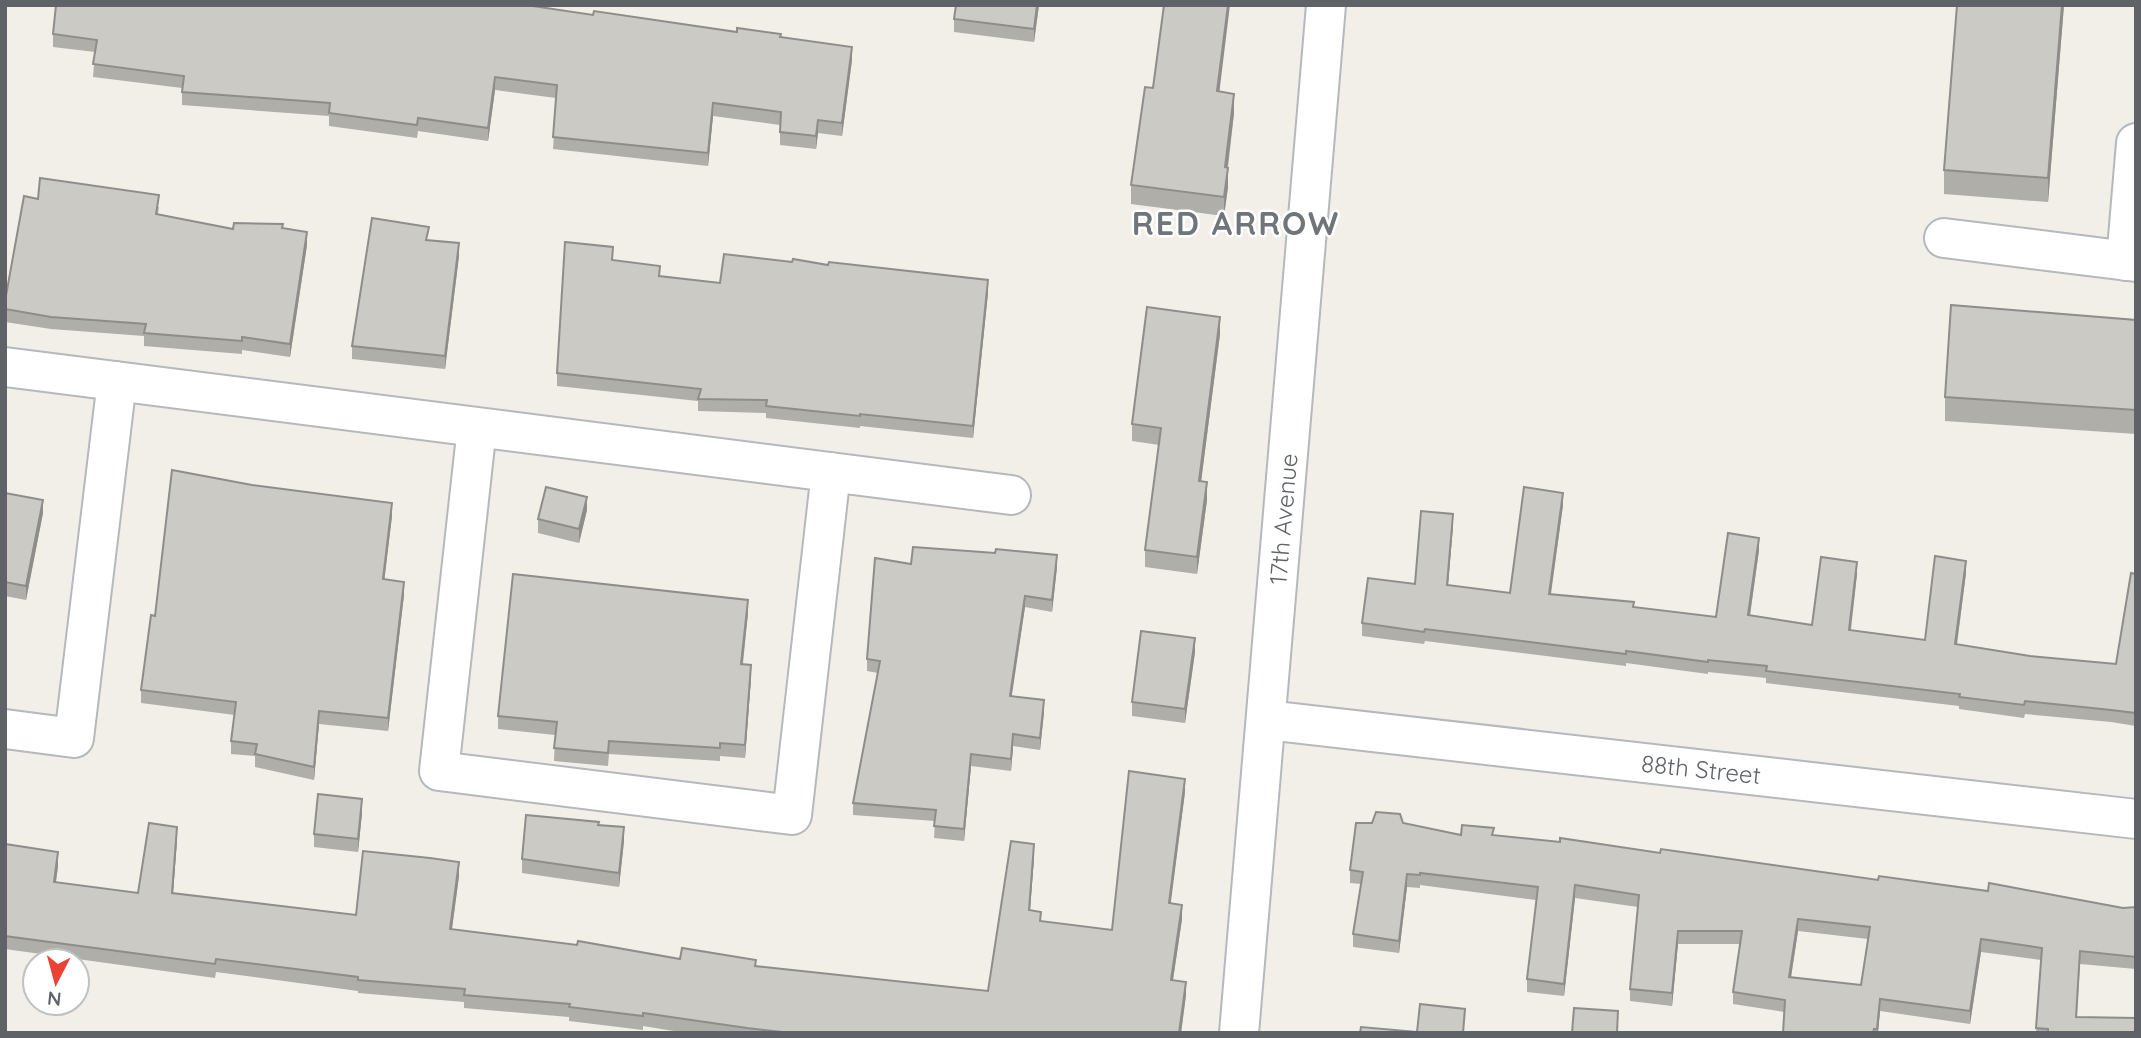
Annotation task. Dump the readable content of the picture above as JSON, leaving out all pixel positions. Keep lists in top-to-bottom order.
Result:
{
  "streets": {
    "street": ["17th Avenue", "88th Street"]
  },
  "crossings": [
    ["17th Avenue", "88th Street"]
  ],
  "districts": ["RED ARROW"],
  "north": "bottom"
}
